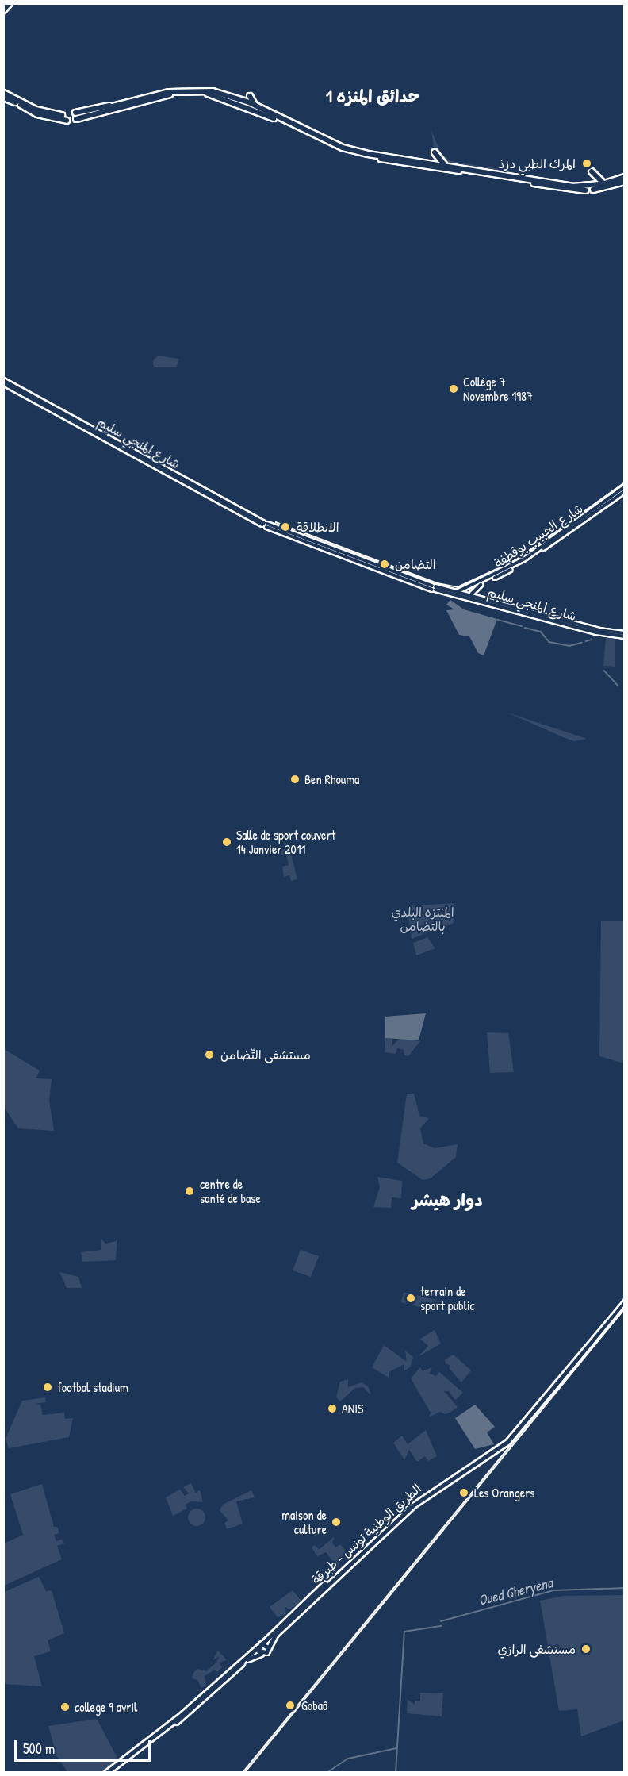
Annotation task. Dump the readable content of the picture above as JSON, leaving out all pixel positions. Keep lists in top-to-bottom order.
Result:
{
  "streets": {
    "main road": ["شارع المنجي سليم", "شارع الحبيب بوقطفة", "الطريق الوطنية تونس - طبرقة"]
  },
  "crossings": [
    ["شارع المنجي سليم", "شارع الحبيب بوقطفة"]
  ],
  "districts": ["حدائق المنزه 1", "دوار هيشر"],
  "water": ["Oued Gheryena"],
  "parks": ["المنتزه البلدي بالتضامن"],
  "places": [
    "المرك الطبي دزذ",
    "Collége 7 Novembre 1987",
    "الانطلاقة",
    "التضامن",
    "Ben Rhouma",
    "Salle de sport couvert 14 Janvier 2011",
    "مستشفى التّضامن",
    "centre de santé de base",
    "terrain de sport public",
    "footbal stadium",
    "ANIS",
    "Les Orangers",
    "maison de culture",
    "مستشفى الرازي",
    "Gobaâ",
    "college 9 avril"
  ],
  "scale_bar": "500 m"
}
